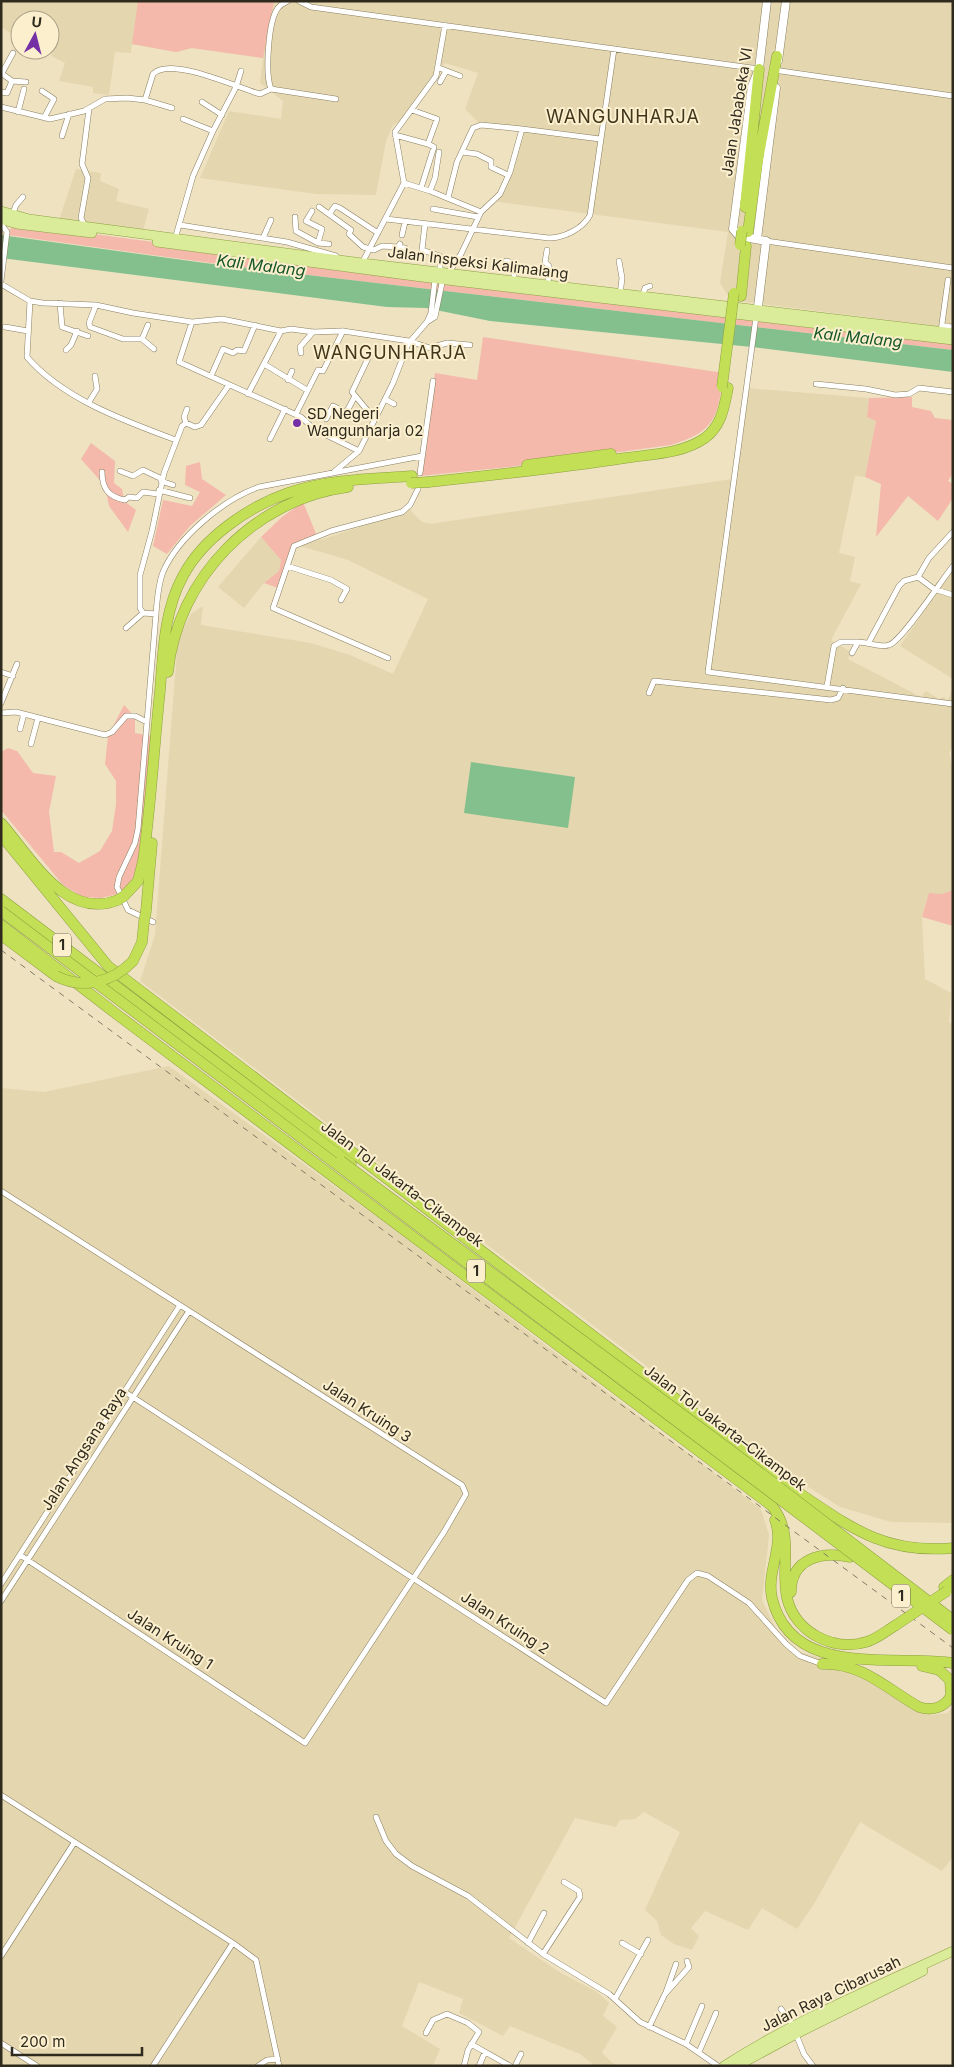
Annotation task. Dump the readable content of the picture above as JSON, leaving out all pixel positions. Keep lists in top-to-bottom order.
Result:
{
  "streets": {
    "highway": ["1", "Jalan Tol Jakarta–Cikampek"],
    "main road": ["Jalan Jababeka VI", "Jalan Inspeksi Kalimalang", "Jalan Raya Cibarusah"],
    "street": [
      "Jalan Kruing 3",
      "Jalan Angsana Raya",
      "Jalan Kruing 2",
      "Jalan Kruing 1"
    ]
  },
  "crossings": [
    ["1", "Jalan Tol Jakarta–Cikampek"],
    ["Jalan Kruing 3", "Jalan Angsana Raya"],
    ["Jalan Kruing 3", "Jalan Kruing 2"],
    ["Jalan Kruing 3", "Jalan Kruing 1"],
    ["Jalan Angsana Raya", "Jalan Kruing 2"],
    ["Jalan Angsana Raya", "Jalan Kruing 1"]
  ],
  "districts": ["WANGUNHARJA", "WANGUNHARJA"],
  "water": ["Kali Malang"],
  "places": ["SD Negeri Wangunharja 02"],
  "scale_bar": "200 m",
  "north": "top"
}
